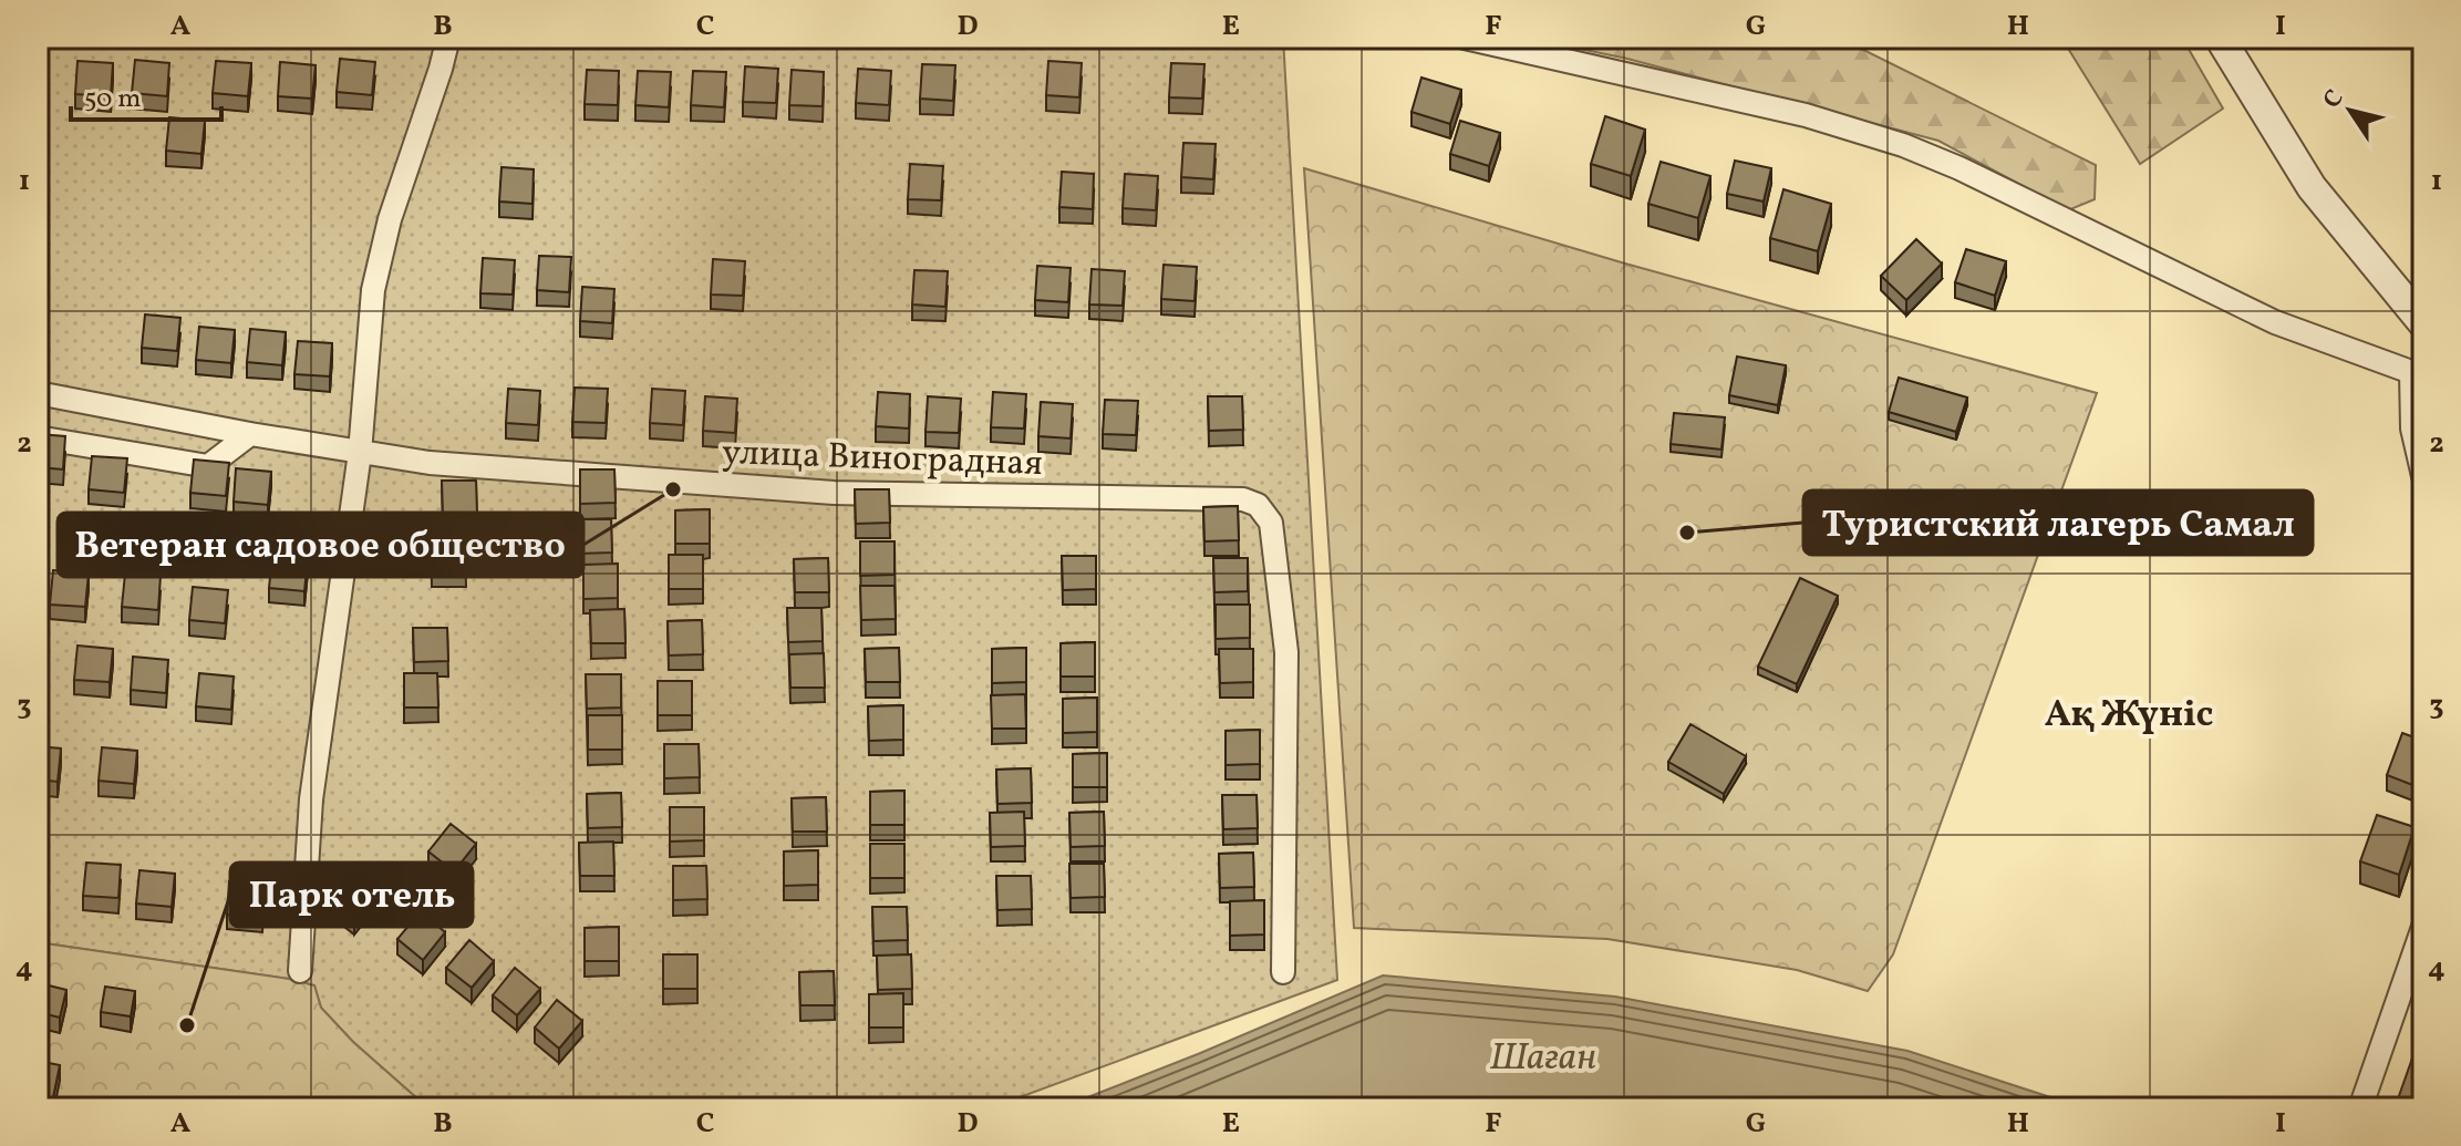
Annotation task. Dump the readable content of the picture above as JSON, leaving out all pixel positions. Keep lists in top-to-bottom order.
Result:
{
  "streets": {
    "street": ["улица Виноградная"]
  },
  "districts": ["Ақ Жүніс"],
  "water": ["Шаған"],
  "places": ["Ветеран садовое общество", "Туристский лагерь Самал", "Парк отель"],
  "scale_bar": "50 m",
  "north": "top left",
  "grid": {
    "columns": [
      "A",
      "B",
      "C",
      "D",
      "E",
      "F",
      "G",
      "H",
      "I"
    ],
    "rows": [
      "1",
      "2",
      "3",
      "4"
    ]
  }
}
